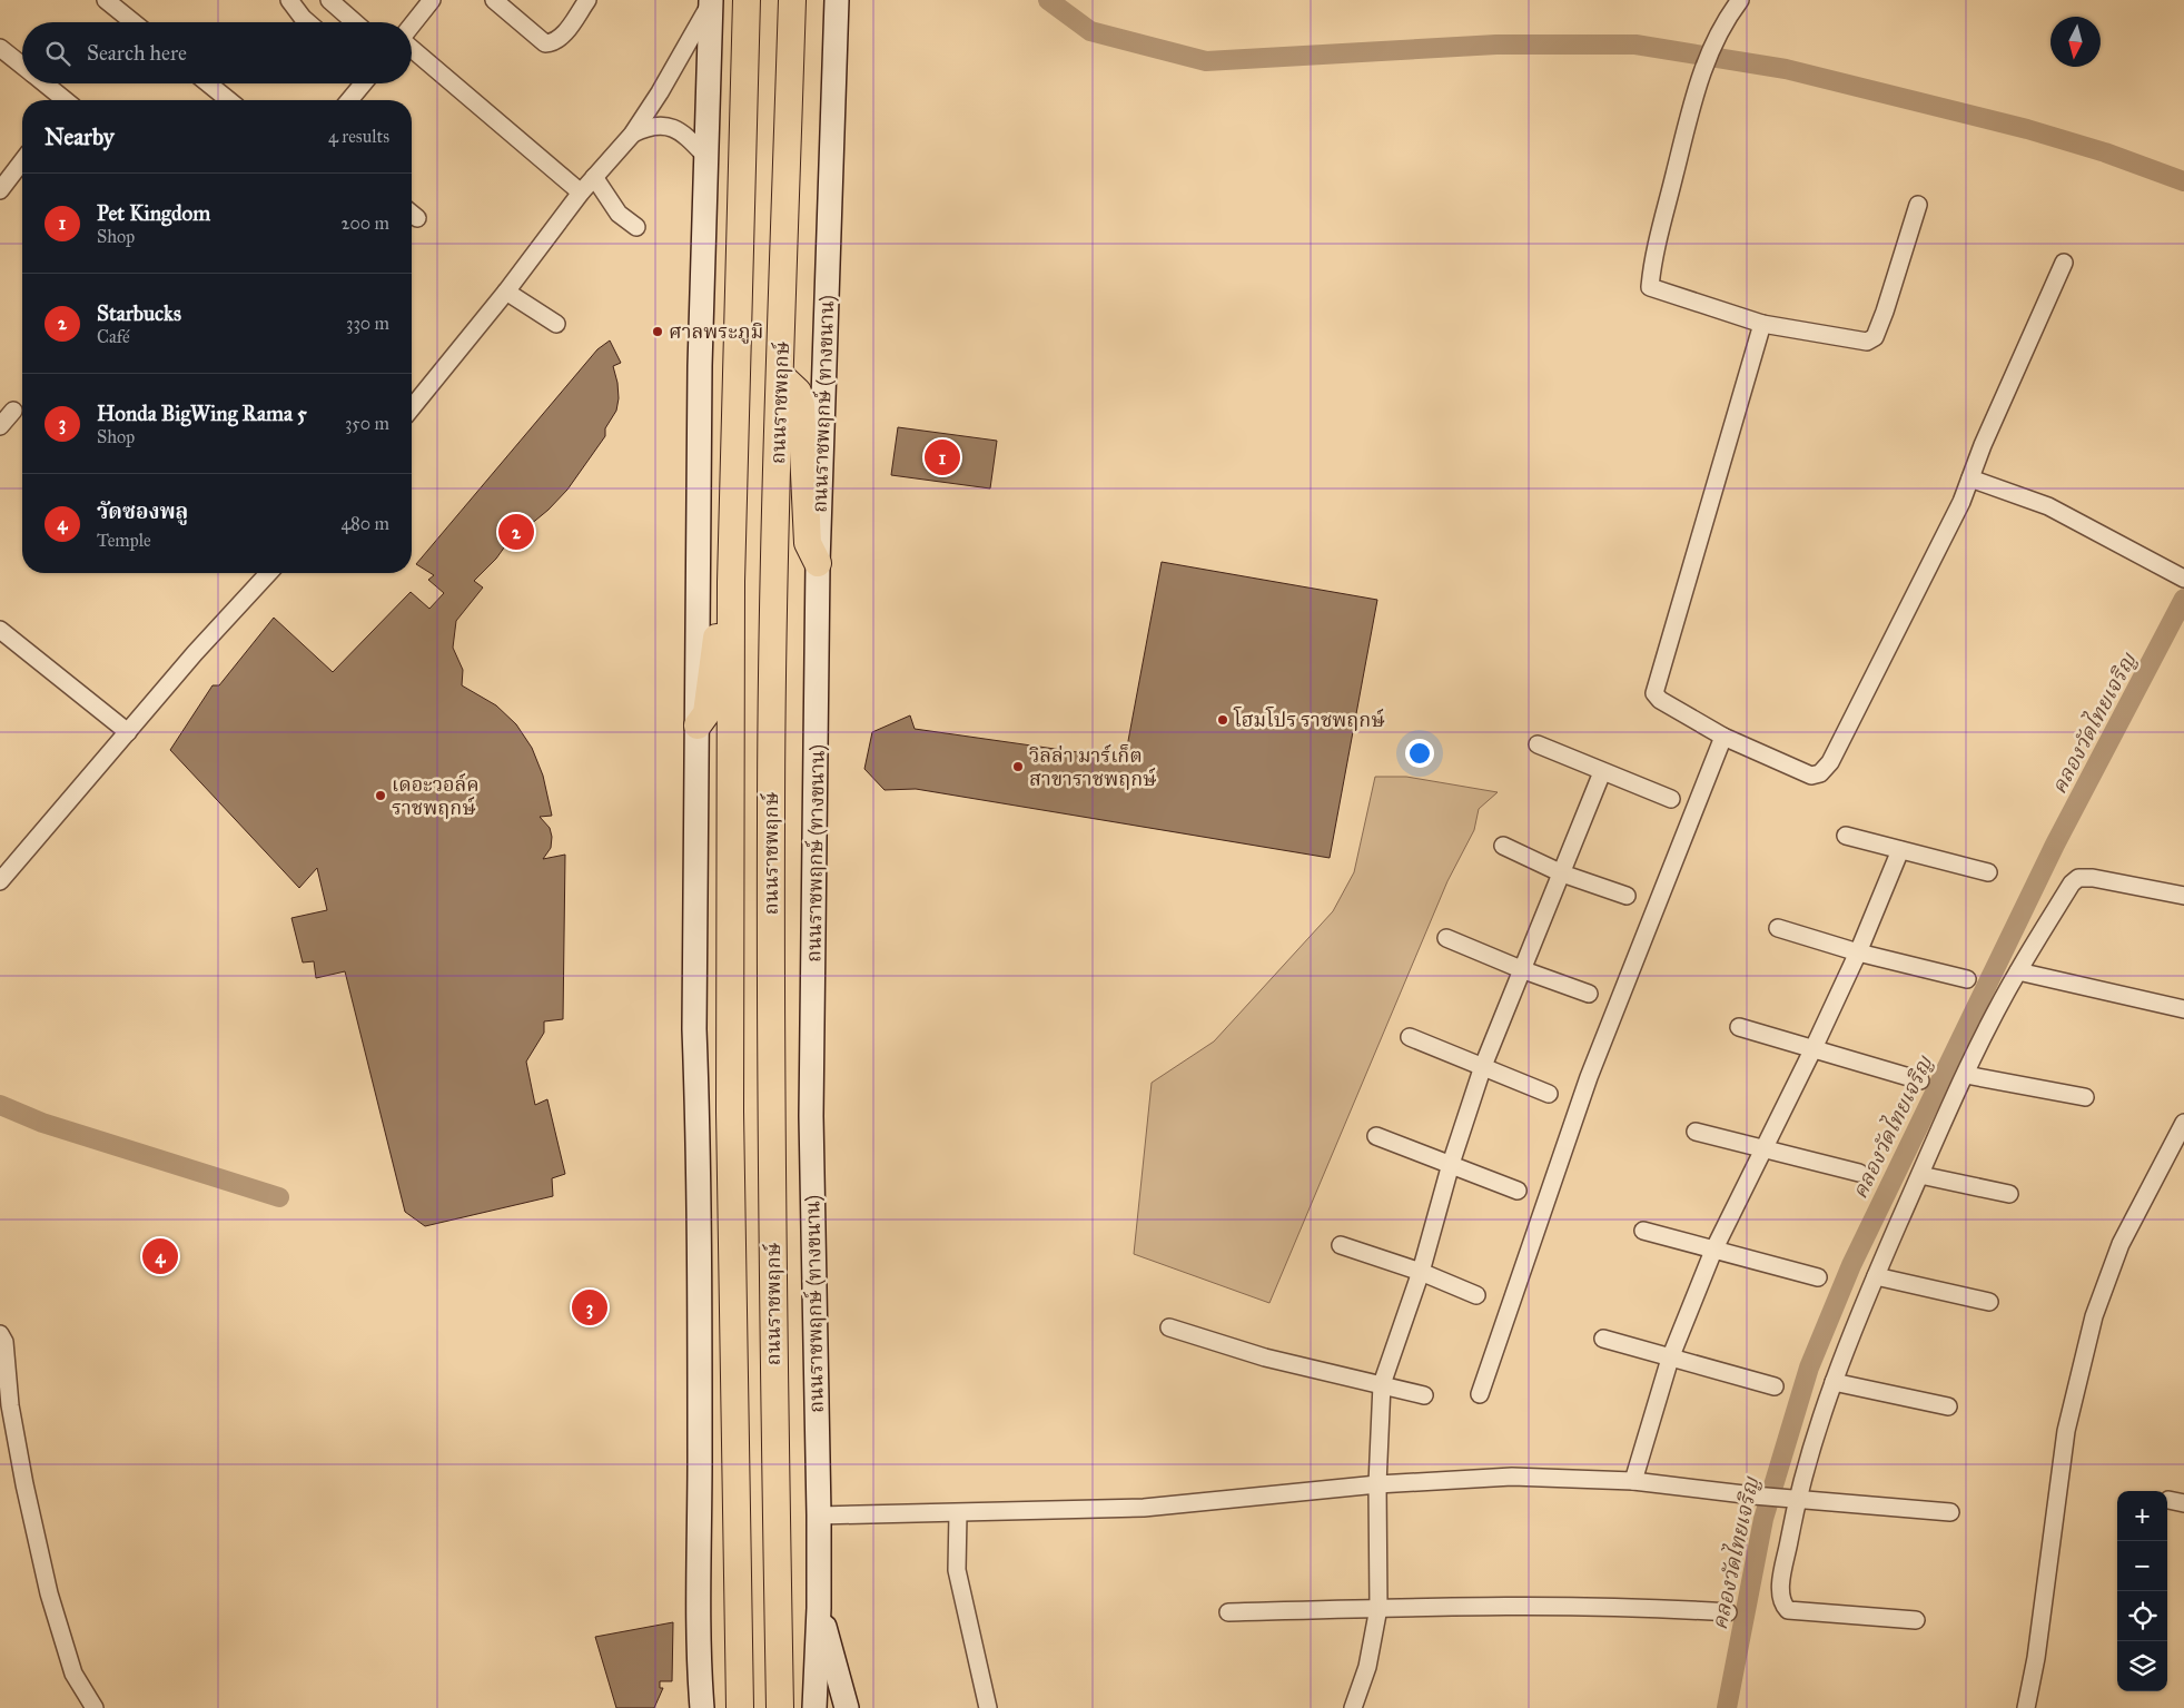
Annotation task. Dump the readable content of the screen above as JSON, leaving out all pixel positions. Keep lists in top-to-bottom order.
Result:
{
  "streets": {
    "main road": ["ถนนราชพฤกษ์", "ถนนราชพฤกษ์ (ทางขนาน)"]
  },
  "water": ["คลองวัดไทยเจริญ"],
  "places": [
    "ศาลพระภูมิ",
    "โฮมโปร ราชพฤกษ์",
    "วิลล่า มาร์เก็ต สาขาราชพฤกษ์",
    "เดอะวอล์ค ราชพฤกษ์"
  ],
  "north": "bottom",
  "page": {
    "search": "Search here",
    "heading": ["Nearby", "4 results"],
    "list": [
      {
        "mark": "1",
        "name": "Pet Kingdom",
        "note": "Shop",
        "value": "200 m"
      },
      {
        "mark": "2",
        "name": "Starbucks",
        "note": "Café",
        "value": "330 m"
      },
      {
        "mark": "3",
        "name": "Honda BigWing Rama 5",
        "note": "Shop",
        "value": "350 m"
      },
      {
        "mark": "4",
        "name": "วัดซองพลู",
        "note": "Temple",
        "value": "480 m"
      }
    ],
    "pins": [
      "1",
      "2",
      "4",
      "3"
    ],
    "map_buttons": ["+", "−"]
  }
}
